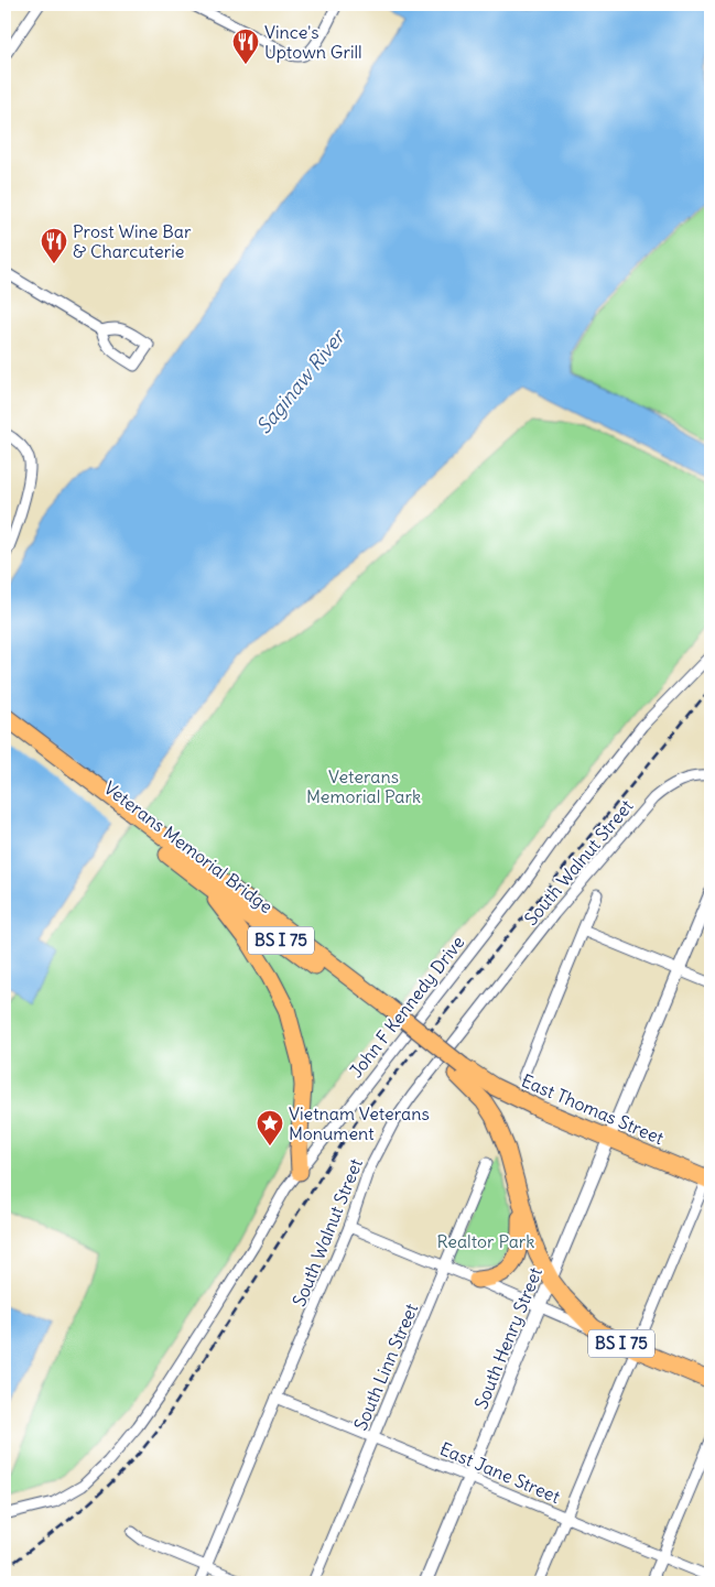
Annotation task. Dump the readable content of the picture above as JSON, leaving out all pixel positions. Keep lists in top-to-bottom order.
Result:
{
  "streets": {
    "highway": ["Veterans Memorial Bridge", "BS I 75", "East Thomas Street"],
    "street": [
      "South Walnut Street",
      "John F Kennedy Drive",
      "South Henry Street",
      "South Linn Street",
      "East Jane Street"
    ]
  },
  "crossings": [
    ["Veterans Memorial Bridge", "BS I 75"],
    ["Veterans Memorial Bridge", "East Thomas Street"],
    ["Veterans Memorial Bridge", "South Henry Street"],
    ["South Walnut Street", "East Jane Street"],
    ["BS I 75", "South Henry Street"],
    ["East Thomas Street", "South Henry Street"],
    ["South Henry Street", "East Jane Street"],
    ["South Linn Street", "East Jane Street"]
  ],
  "water": ["Saginaw River"],
  "parks": ["Veterans Memorial Park", "Realtor Park"],
  "places": {
    "restaurant": ["Vince's Uptown Grill", "Prost Wine Bar & Charcuterie"],
    "place": ["Vietnam Veterans Monument"]
  }
}
